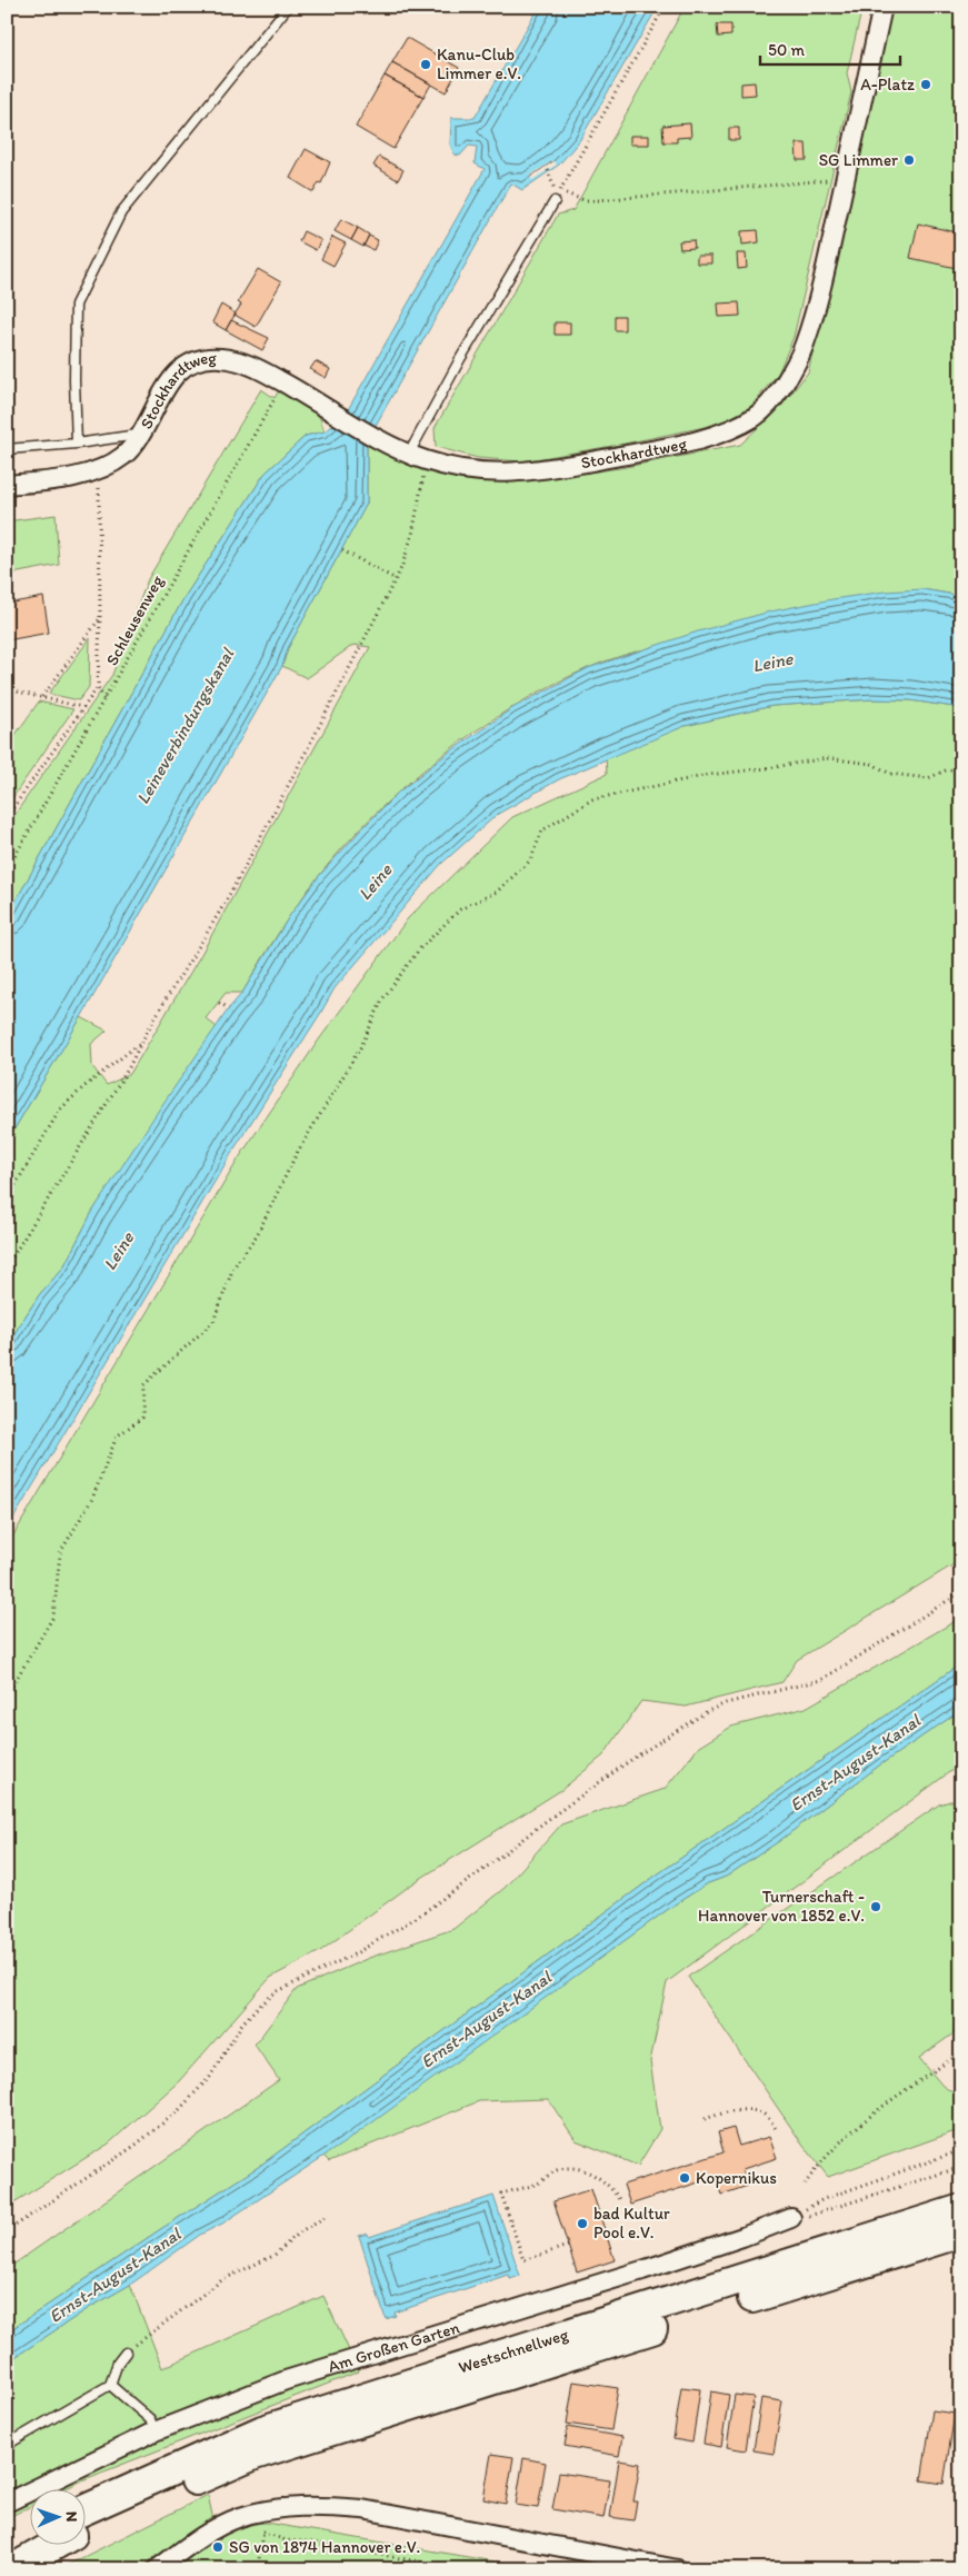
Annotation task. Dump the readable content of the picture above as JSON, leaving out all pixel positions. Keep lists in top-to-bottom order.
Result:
{
  "streets": {
    "highway": ["Westschnellweg"],
    "street": ["Stockhardtweg", "Am Großen Garten"],
    "path": ["Schleusenweg"]
  },
  "crossings": [
    ["Stockhardtweg", "Schleusenweg"]
  ],
  "water": ["Leine", "Leineverbindungskanal", "Ernst-August-Kanal"],
  "places": [
    "Kanu-Club Limmer e.V.",
    "A-Platz",
    "SG Limmer",
    "Turnerschaft - Hannover von 1852 e.V.",
    "Kopernikus",
    "bad Kultur Pool e.V.",
    "SG von 1874 Hannover e.V."
  ],
  "scale_bar": "50 m",
  "north": "right"
}
